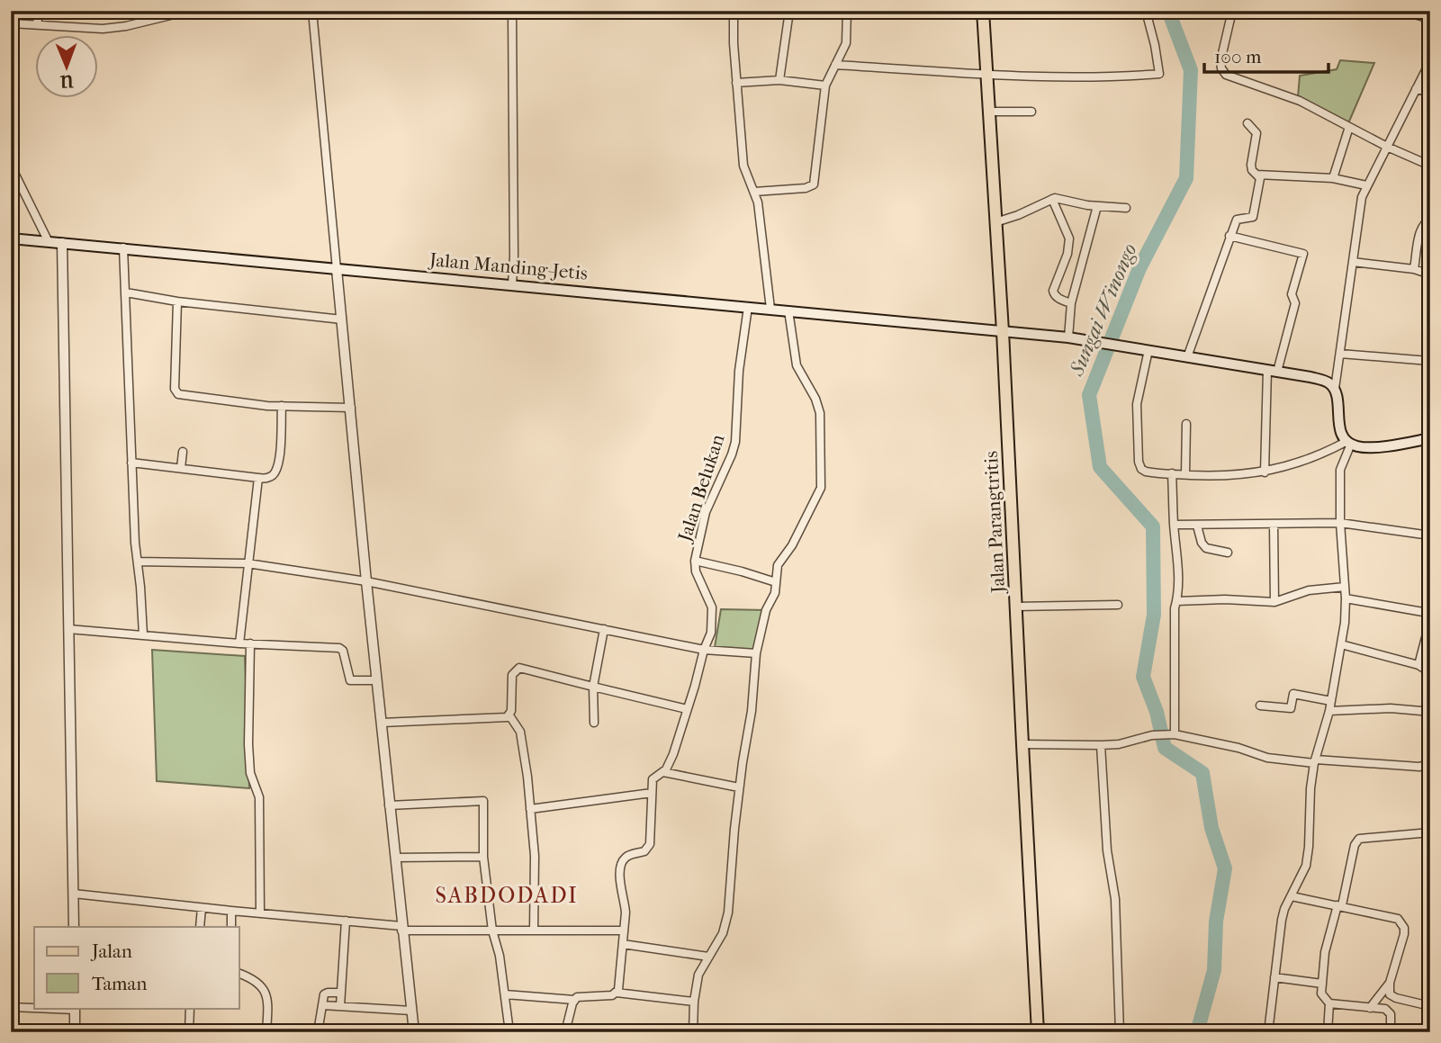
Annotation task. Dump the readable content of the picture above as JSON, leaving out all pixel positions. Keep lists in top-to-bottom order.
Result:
{
  "streets": {
    "main road": ["Jalan Manding-Jetis", "Jalan Parangtritis"],
    "street": ["Jalan Belukan"]
  },
  "crossings": [
    ["Jalan Manding-Jetis", "Jalan Belukan"],
    ["Jalan Manding-Jetis", "Jalan Parangtritis"]
  ],
  "districts": ["SABDODADI"],
  "water": ["Sungai Winongo"],
  "legend": ["Jalan", "Taman"],
  "scale_bar": "100 m",
  "north": "bottom"
}
